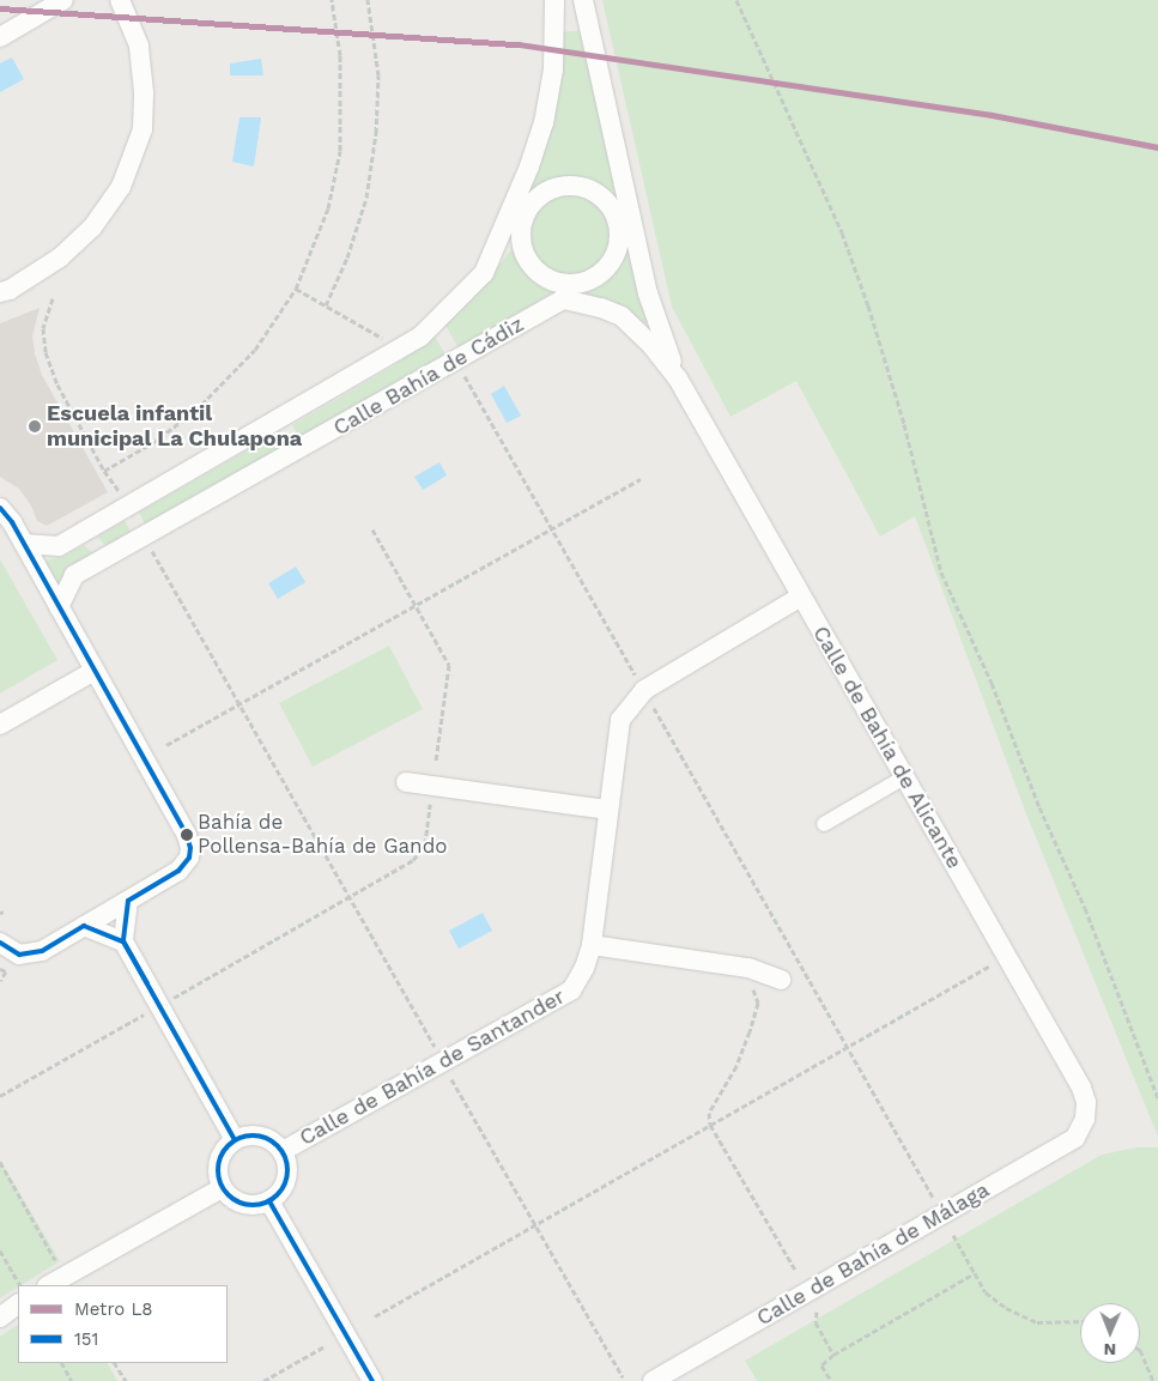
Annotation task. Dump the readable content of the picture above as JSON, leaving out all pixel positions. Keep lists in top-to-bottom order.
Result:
{
  "streets": {
    "street": [
      "Calle Bahía de Cádiz",
      "Calle de Bahía de Alicante",
      "Calle de Bahía de Santander",
      "Calle de Bahía de Málaga"
    ]
  },
  "crossings": [
    ["Calle Bahía de Cádiz", "Calle de Bahía de Alicante"],
    ["Calle de Bahía de Alicante", "Calle de Bahía de Santander"],
    ["Calle de Bahía de Alicante", "Calle de Bahía de Málaga"]
  ],
  "places": ["Escuela infantil municipal La Chulapona", "Bahía de Pollensa-Bahía de Gando"],
  "lines": ["metro line L8", "transit line 151"],
  "legend": ["Metro L8", "151"],
  "north": "bottom"
}
